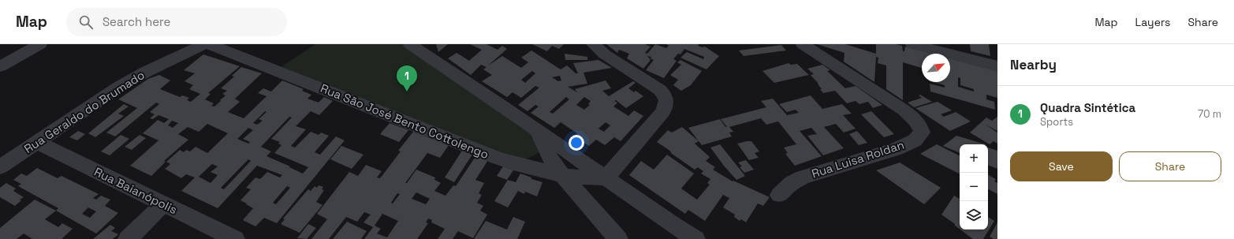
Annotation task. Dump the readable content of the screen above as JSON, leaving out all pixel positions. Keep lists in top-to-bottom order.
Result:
{
  "streets": {
    "street": [
      "Rua Geraldo do Brumado",
      "Rua São José Bento Cottolengo",
      "Rua Luisa Roldan",
      "Rua Baianópolis"
    ]
  },
  "crossings": [
    ["Rua Geraldo do Brumado", "Rua Baianópolis"]
  ],
  "north": "top right",
  "page": {
    "header": "Map",
    "search": "Search here",
    "nav": ["Map", "Layers", "Share"],
    "heading": "Nearby",
    "pins": "1",
    "list": [
      {
        "mark": "1",
        "name": "Quadra Sintética",
        "note": "Sports",
        "value": "70 m"
      }
    ],
    "buttons": ["Save", "Share"],
    "map_buttons": ["+", "−"]
  }
}
